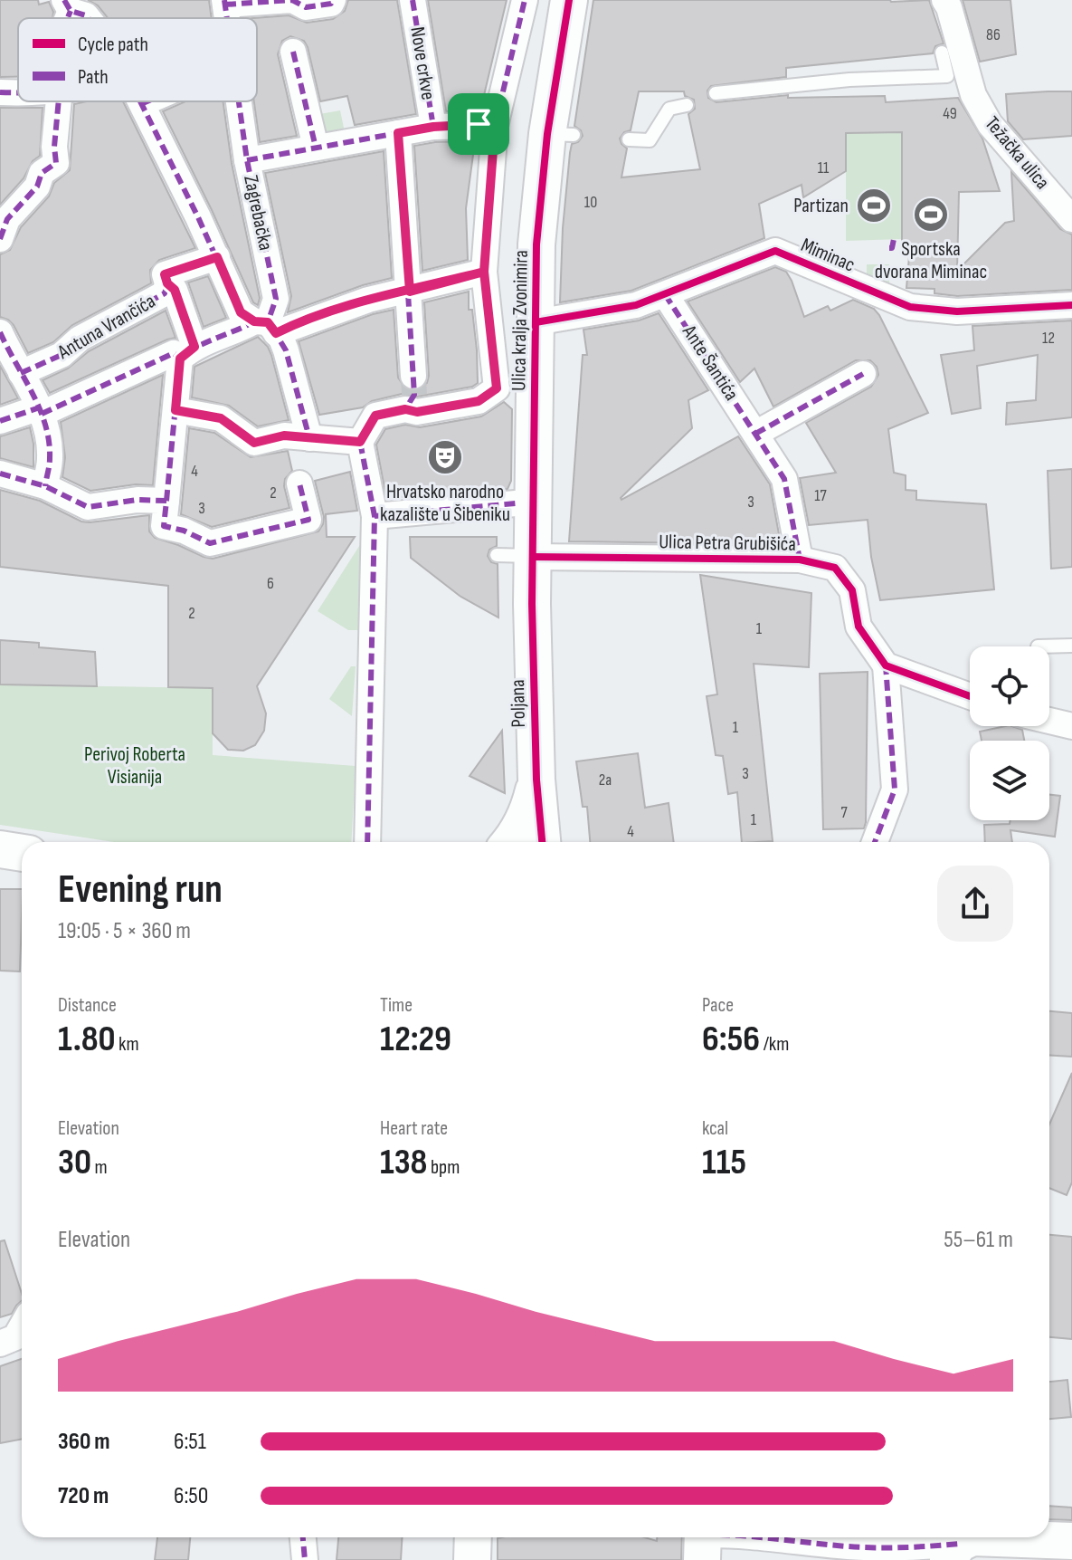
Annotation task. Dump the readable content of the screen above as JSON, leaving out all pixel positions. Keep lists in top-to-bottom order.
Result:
{
  "streets": {
    "main road": ["Ulica kralja Zvonimira", "Poljana"],
    "street": [
      "Nove crkve",
      "Težačka ulica",
      "Zagrebačka",
      "Miminac",
      "Antuna Vrančića",
      "Ante Šantića",
      "Ulica Petra Grubišića"
    ]
  },
  "crossings": [
    ["Miminac", "Ulica kralja Zvonimira"],
    ["Miminac", "Ante Šantića"],
    ["Ulica kralja Zvonimira", "Ulica Petra Grubišića"],
    ["Ulica kralja Zvonimira", "Poljana"],
    ["Ante Šantića", "Ulica Petra Grubišića"],
    ["Ulica Petra Grubišića", "Poljana"]
  ],
  "parks": ["Perivoj Roberta Visianija"],
  "places": {
    "sports": ["Partizan", "Sportska dvorana Miminac"],
    "theatre": ["Hrvatsko narodno kazalište u Šibeniku"]
  },
  "house_numbers": [
    "86",
    "49",
    "11",
    "10",
    "12",
    "4",
    "2",
    "17",
    "3",
    "3",
    "6",
    "2",
    "1",
    "1",
    "3",
    "2a",
    "7",
    "1",
    "4"
  ],
  "legend": ["Cycle path", "Path"],
  "page": {
    "heading": ["Evening run", "19:05 · 5 × 360 m"],
    "stats": [
      ["Distance", "1.80 km"],
      ["Time", "12:29"],
      ["Pace", "6:56 /km"],
      ["Elevation", "30 m"],
      ["Heart rate", "138 bpm"],
      ["kcal", "115"]
    ],
    "chart": ["Elevation", "55–61 m"],
    "list": [
      {
        "name": "360 m",
        "note": "6:51"
      },
      {
        "name": "720 m",
        "note": "6:50"
      }
    ]
  }
}
